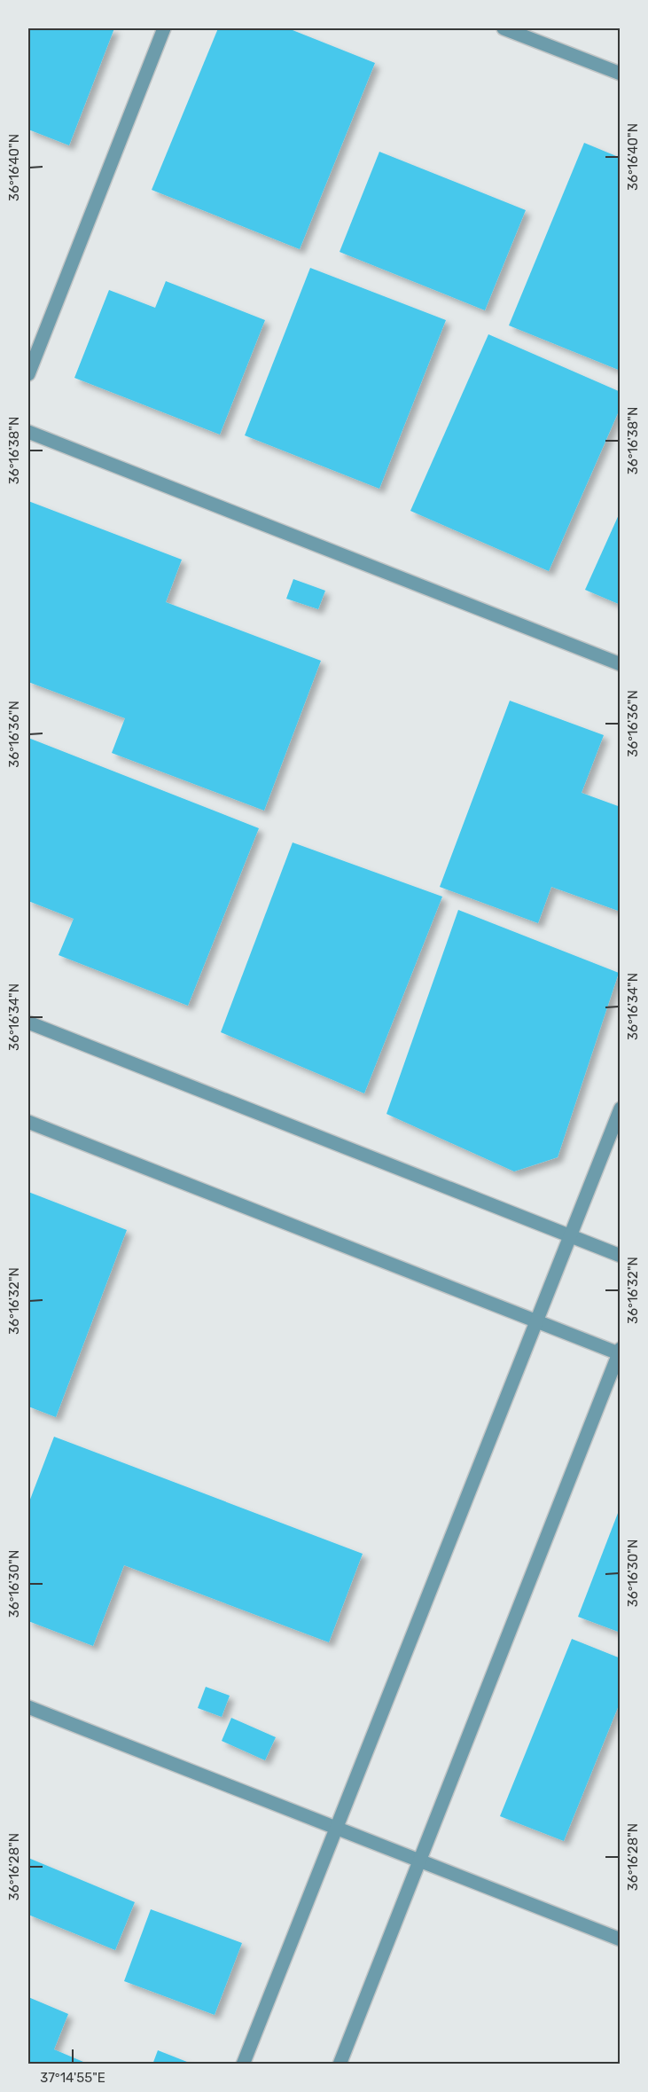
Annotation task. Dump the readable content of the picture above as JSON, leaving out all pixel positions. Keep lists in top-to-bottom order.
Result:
{
  "coordinates": [
    "36°16'40\"N",
    "36°16'38\"N",
    "36°16'36\"N",
    "36°16'34\"N",
    "36°16'32\"N",
    "36°16'30\"N",
    "36°16'28\"N",
    "37°14'55\"E"
  ]
}
